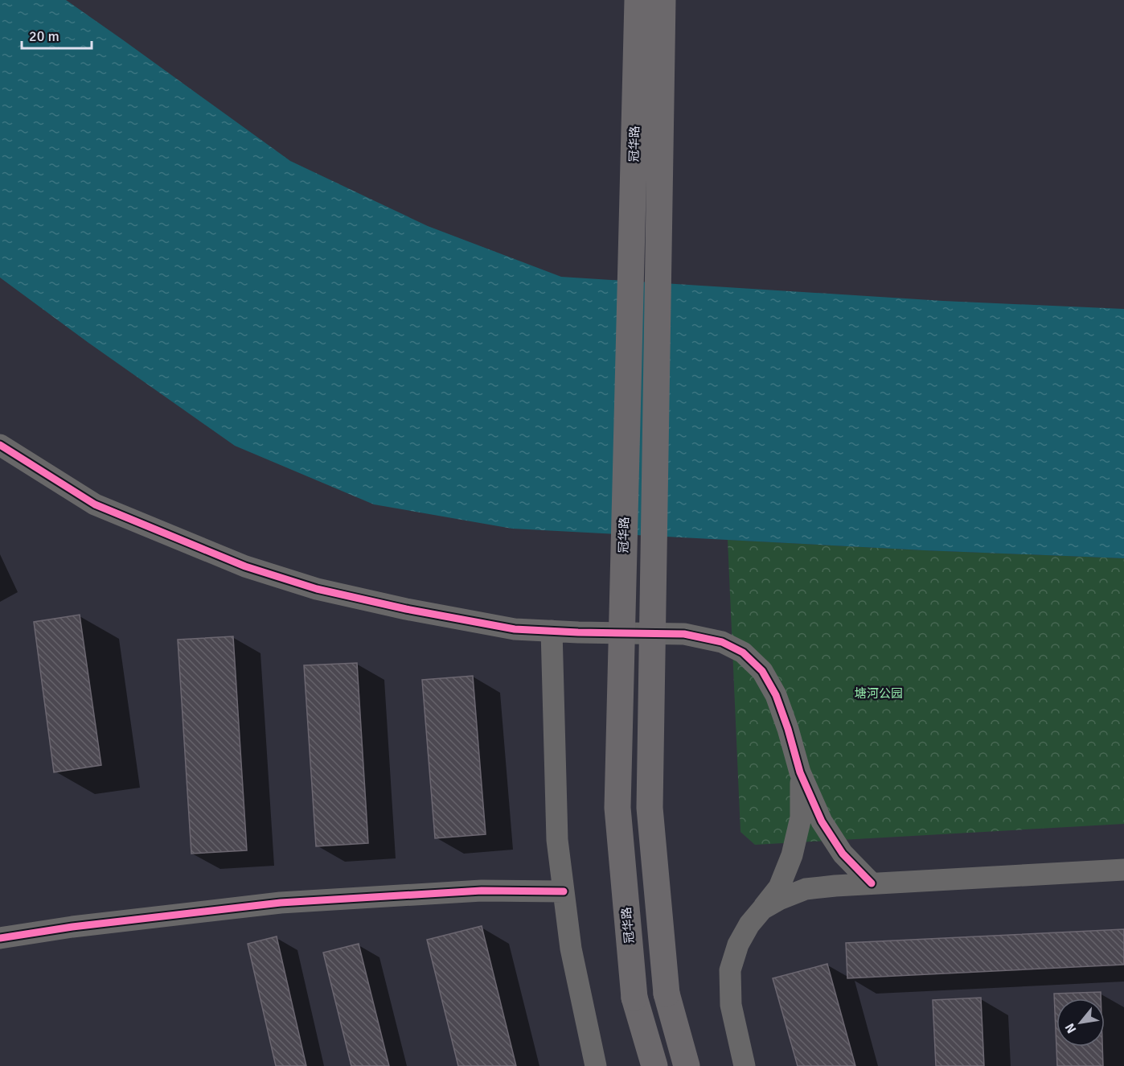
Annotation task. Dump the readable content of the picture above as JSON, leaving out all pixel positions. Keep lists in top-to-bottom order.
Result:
{
  "streets": {
    "main road": ["冠华路"]
  },
  "parks": ["塘河公园"],
  "scale_bar": "20 m",
  "north": "bottom left"
}
